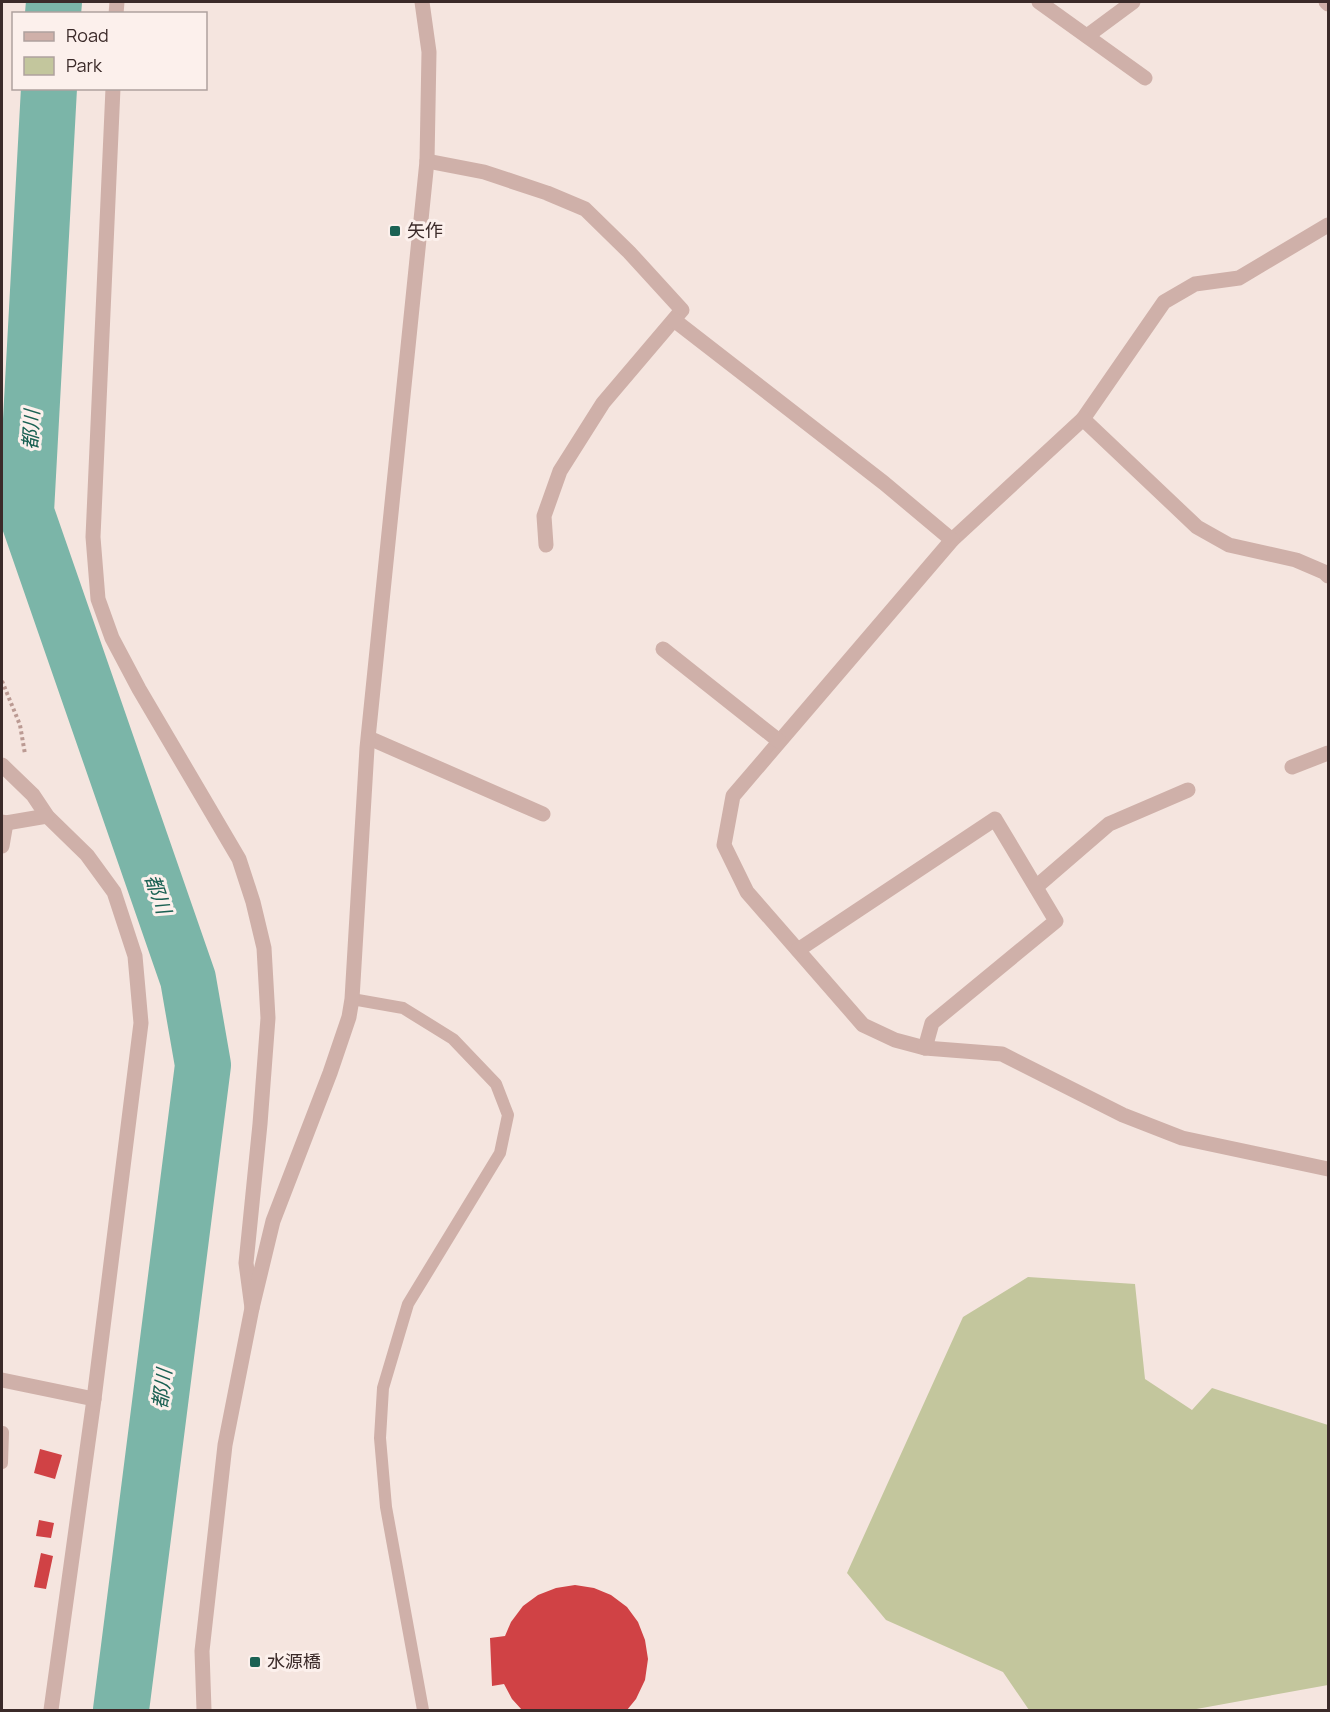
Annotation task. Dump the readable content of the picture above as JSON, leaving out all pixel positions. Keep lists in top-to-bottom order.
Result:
{
  "water": ["都川"],
  "places": {
    "transit": ["矢作", "水源橋"]
  },
  "legend": ["Road", "Park"]
}
